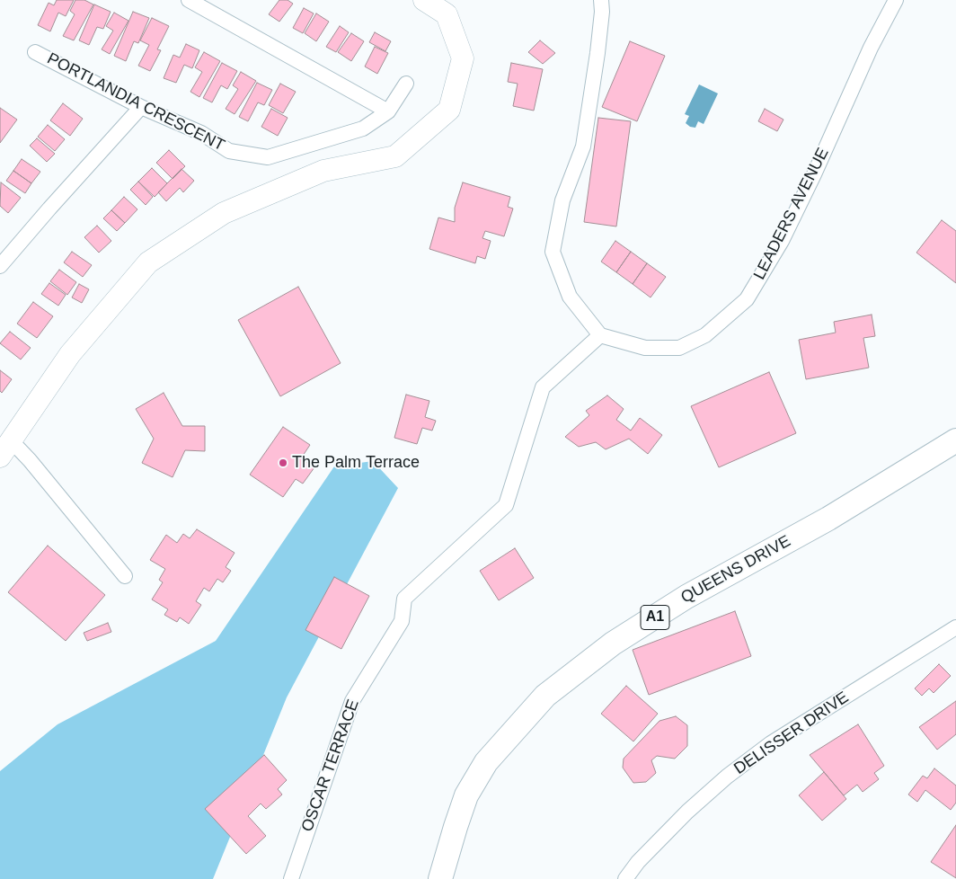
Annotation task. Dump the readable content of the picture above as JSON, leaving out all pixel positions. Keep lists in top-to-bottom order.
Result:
{
  "streets": {
    "main road": ["QUEENS DRIVE", "A1"],
    "street": [
      "PORTLANDIA CRESCENT",
      "LEADERS AVENUE",
      "DELISSER DRIVE",
      "OSCAR TERRACE"
    ]
  },
  "crossings": [
    ["LEADERS AVENUE", "OSCAR TERRACE"]
  ],
  "places": ["The Palm Terrace"]
}
